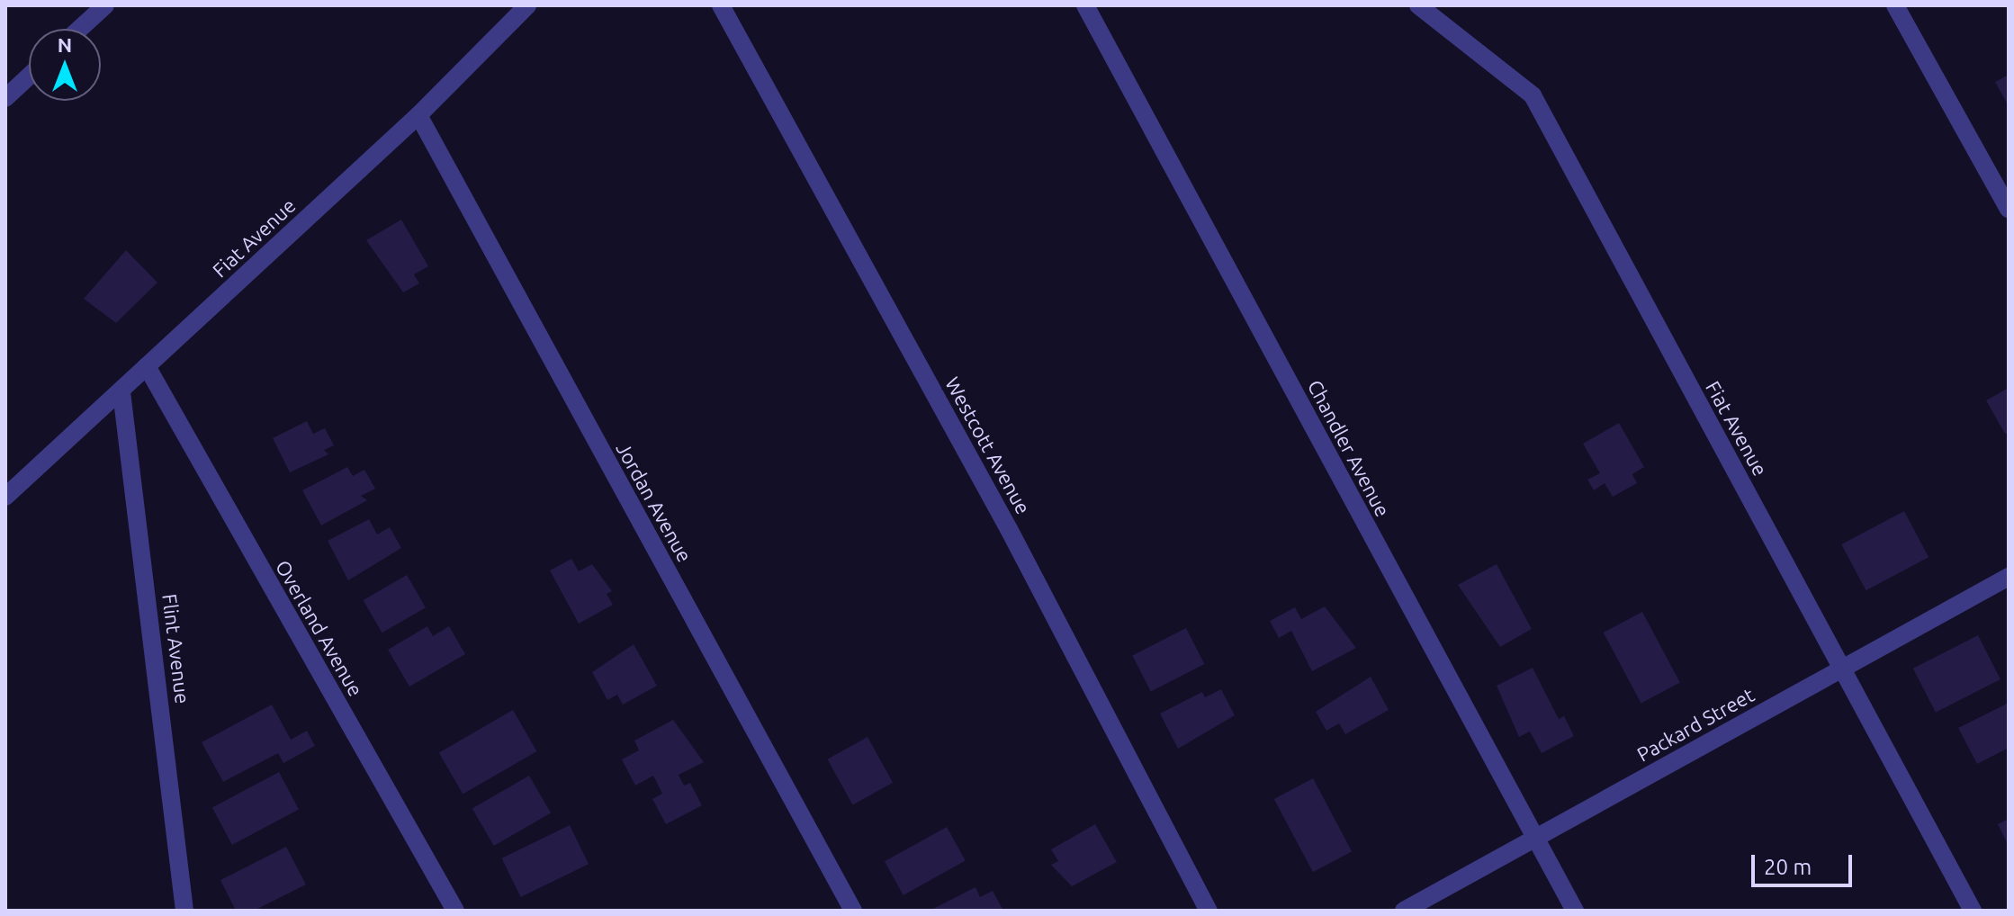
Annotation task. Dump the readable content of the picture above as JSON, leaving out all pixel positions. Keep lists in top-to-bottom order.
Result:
{
  "streets": {
    "street": [
      "Fiat Avenue",
      "Westcott Avenue",
      "Chandler Avenue",
      "Jordan Avenue",
      "Overland Avenue",
      "Flint Avenue",
      "Packard Street"
    ]
  },
  "crossings": [
    ["Fiat Avenue", "Jordan Avenue"],
    ["Fiat Avenue", "Overland Avenue"],
    ["Fiat Avenue", "Flint Avenue"],
    ["Fiat Avenue", "Packard Street"],
    ["Chandler Avenue", "Packard Street"]
  ],
  "scale_bar": "20 m",
  "north": "top"
}
